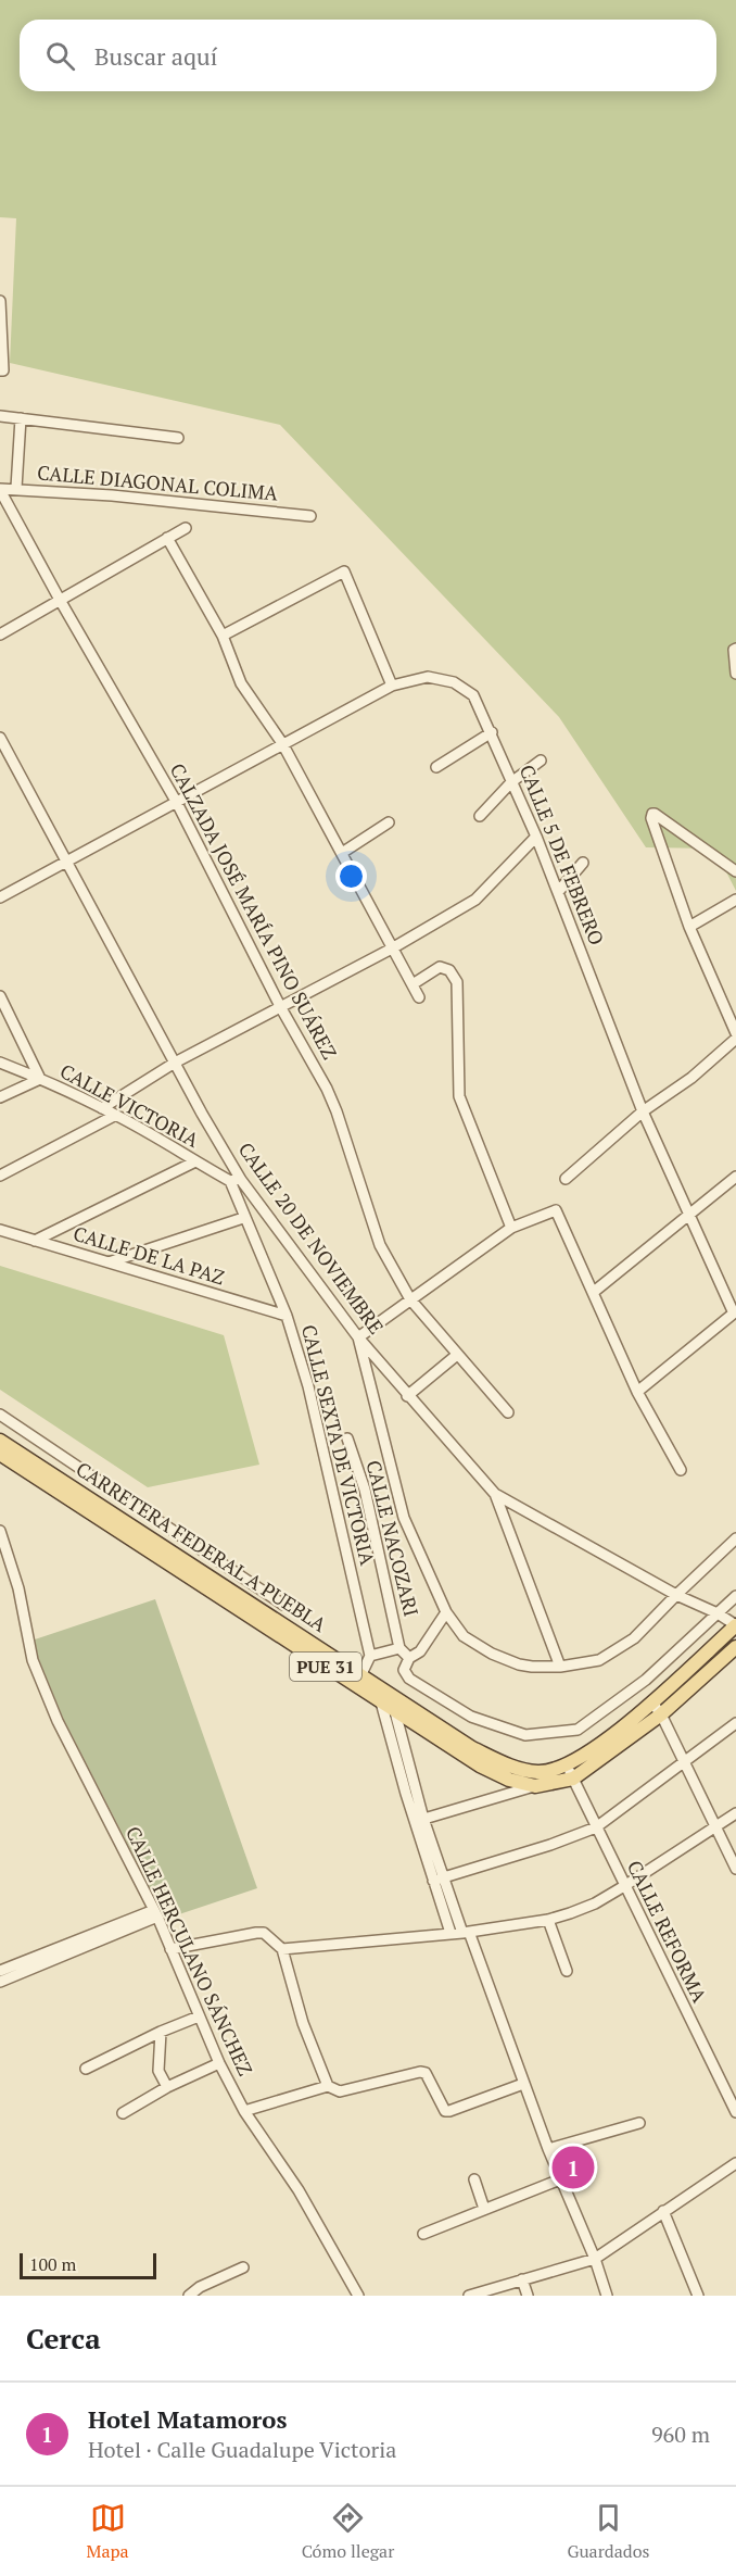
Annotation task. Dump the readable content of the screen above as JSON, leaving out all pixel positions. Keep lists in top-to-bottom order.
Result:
{
  "streets": {
    "main road": ["CARRETERA FEDERAL A PUEBLA", "PUE 31"],
    "street": [
      "CALLE DIAGONAL COLIMA",
      "CALLE 5 DE FEBRERO",
      "CALZADA JOSÉ MARÍA PINO SUÁREZ",
      "CALLE VICTORIA",
      "CALLE 20 DE NOVIEMBRE",
      "CALLE DE LA PAZ",
      "CALLE SEXTA DE VICTORIA",
      "CALLE NACOZARI",
      "CALLE REFORMA",
      "CALLE HERCULANO SÁNCHEZ"
    ]
  },
  "crossings": [
    ["CALLE DIAGONAL COLIMA", "CALZADA JOSÉ MARÍA PINO SUÁREZ"],
    ["CALLE 5 DE FEBRERO", "CALZADA JOSÉ MARÍA PINO SUÁREZ"],
    ["CALLE 5 DE FEBRERO", "CALLE 20 DE NOVIEMBRE"],
    ["CALLE VICTORIA", "CALLE SEXTA DE VICTORIA"],
    ["CALLE 20 DE NOVIEMBRE", "CARRETERA FEDERAL A PUEBLA"],
    ["CALLE DE LA PAZ", "CALLE SEXTA DE VICTORIA"],
    ["CARRETERA FEDERAL A PUEBLA", "CALLE REFORMA"]
  ],
  "scale_bar": "100 m",
  "page": {
    "search": "Buscar aquí",
    "pins": "1",
    "scale": "100 m",
    "heading": "Cerca",
    "list": [
      {
        "mark": "1",
        "name": "Hotel Matamoros",
        "note": "Hotel · Calle Guadalupe Victoria",
        "value": "960 m"
      }
    ],
    "nav": ["Mapa", "Cómo llegar", "Guardados"]
  }
}
